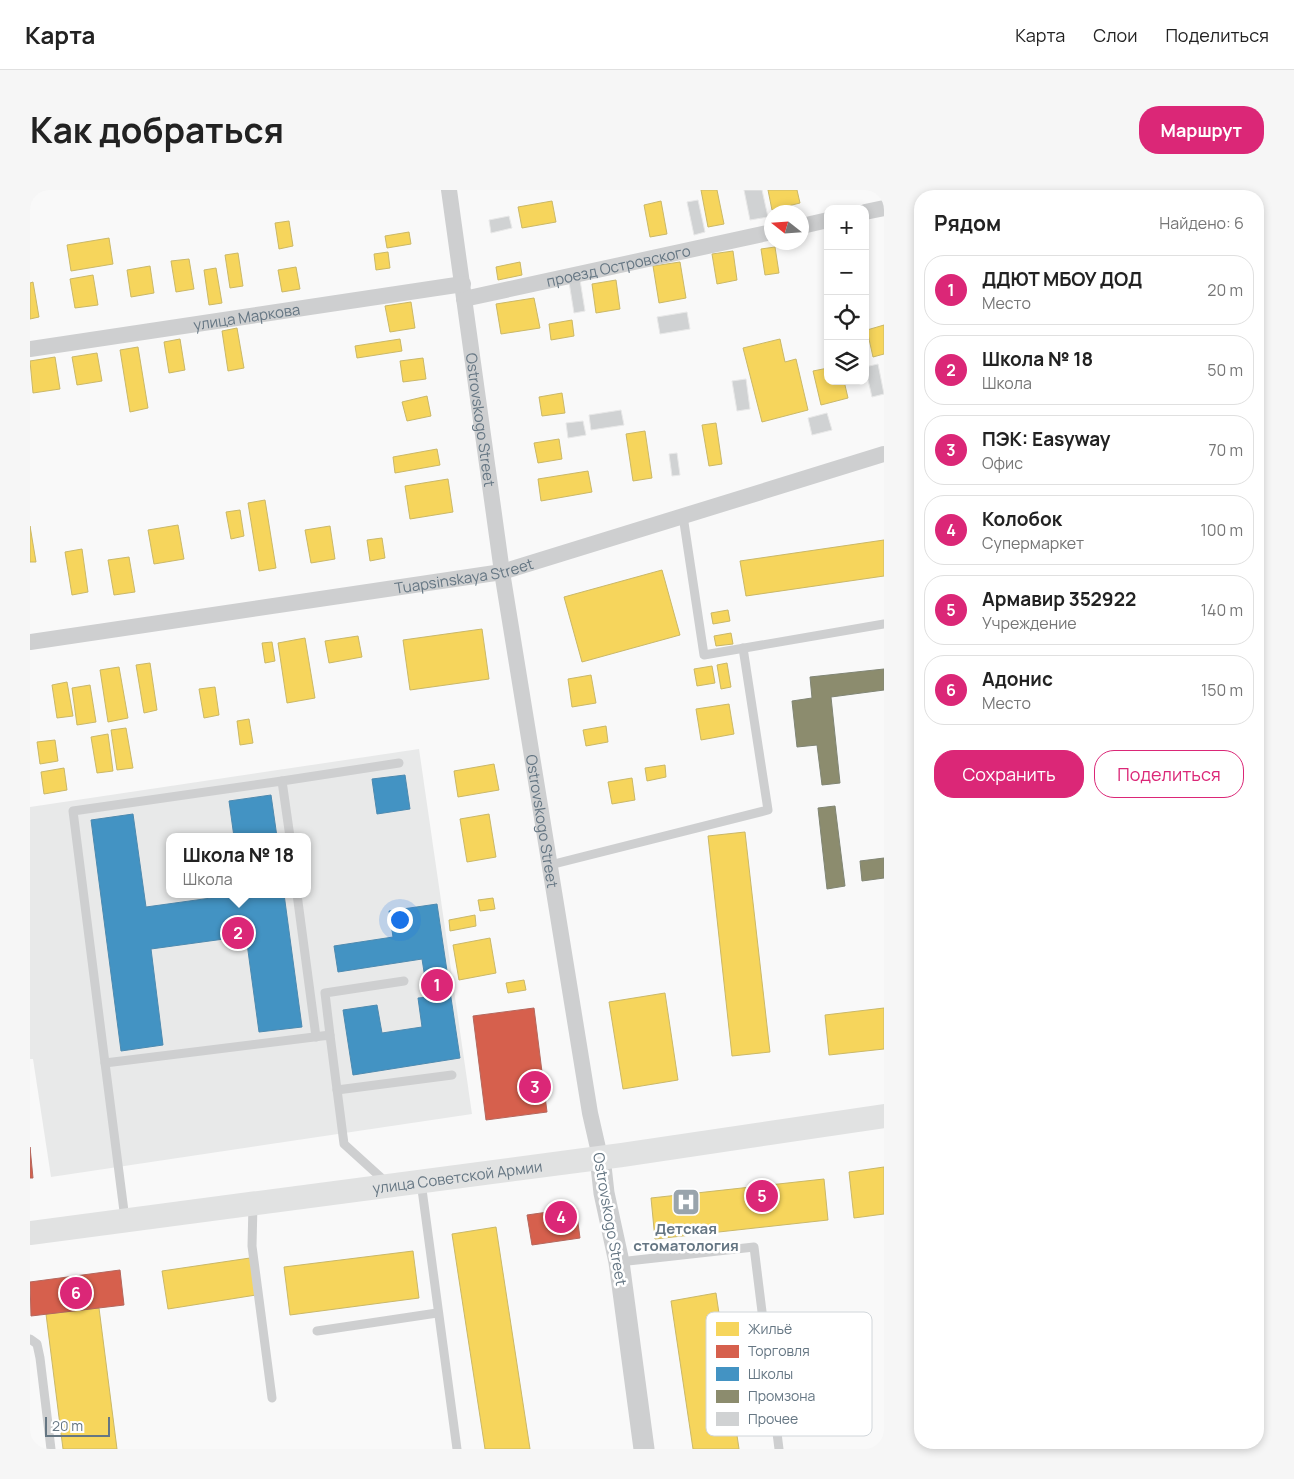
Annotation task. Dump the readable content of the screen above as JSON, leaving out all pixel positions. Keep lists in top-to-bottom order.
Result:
{
  "streets": {
    "main road": ["улица Советской Армии"],
    "street": [
      "проезд Островского",
      "улица Маркова",
      "Ostrovskogo Street",
      "Tuapsinskaya Street"
    ]
  },
  "crossings": [
    ["проезд Островского", "улица Маркова"],
    ["проезд Островского", "Ostrovskogo Street"],
    ["улица Маркова", "Ostrovskogo Street"],
    ["Ostrovskogo Street", "Tuapsinskaya Street"],
    ["Ostrovskogo Street", "улица Советской Армии"]
  ],
  "places": {
    "hospital": ["Детская стоматология"]
  },
  "legend": [
    "Жильё",
    "Торговля",
    "Школы",
    "Промзона",
    "Прочее"
  ],
  "scale_bar": "20 m",
  "north": "left",
  "page": {
    "header": "Карта",
    "nav": ["Карта", "Слои", "Поделиться"],
    "title": "Как добраться",
    "buttons": [
      "Маршрут",
      ["Сохранить", "Поделиться"]
    ],
    "heading": ["Рядом", "Найдено: 6"],
    "map_buttons": ["+", "−"],
    "list": [
      {
        "mark": "1",
        "name": "ДДЮТ МБОУ ДОД",
        "note": "Место",
        "value": "20 m"
      },
      {
        "mark": "2",
        "name": "Школа № 18",
        "note": "Школа",
        "value": "50 m"
      },
      {
        "mark": "3",
        "name": "ПЭК: Easyway",
        "note": "Офис",
        "value": "70 m"
      },
      {
        "mark": "4",
        "name": "Колобок",
        "note": "Супермаркет",
        "value": "100 m"
      },
      {
        "mark": "5",
        "name": "Армавир 352922",
        "note": "Учреждение",
        "value": "140 m"
      },
      {
        "mark": "6",
        "name": "Адонис",
        "note": "Место",
        "value": "150 m"
      }
    ],
    "popup": ["Школа № 18", "Школа"],
    "pins": [
      "2",
      "1",
      "3",
      "5",
      "4",
      "6"
    ],
    "scale": "20 m"
  }
}
